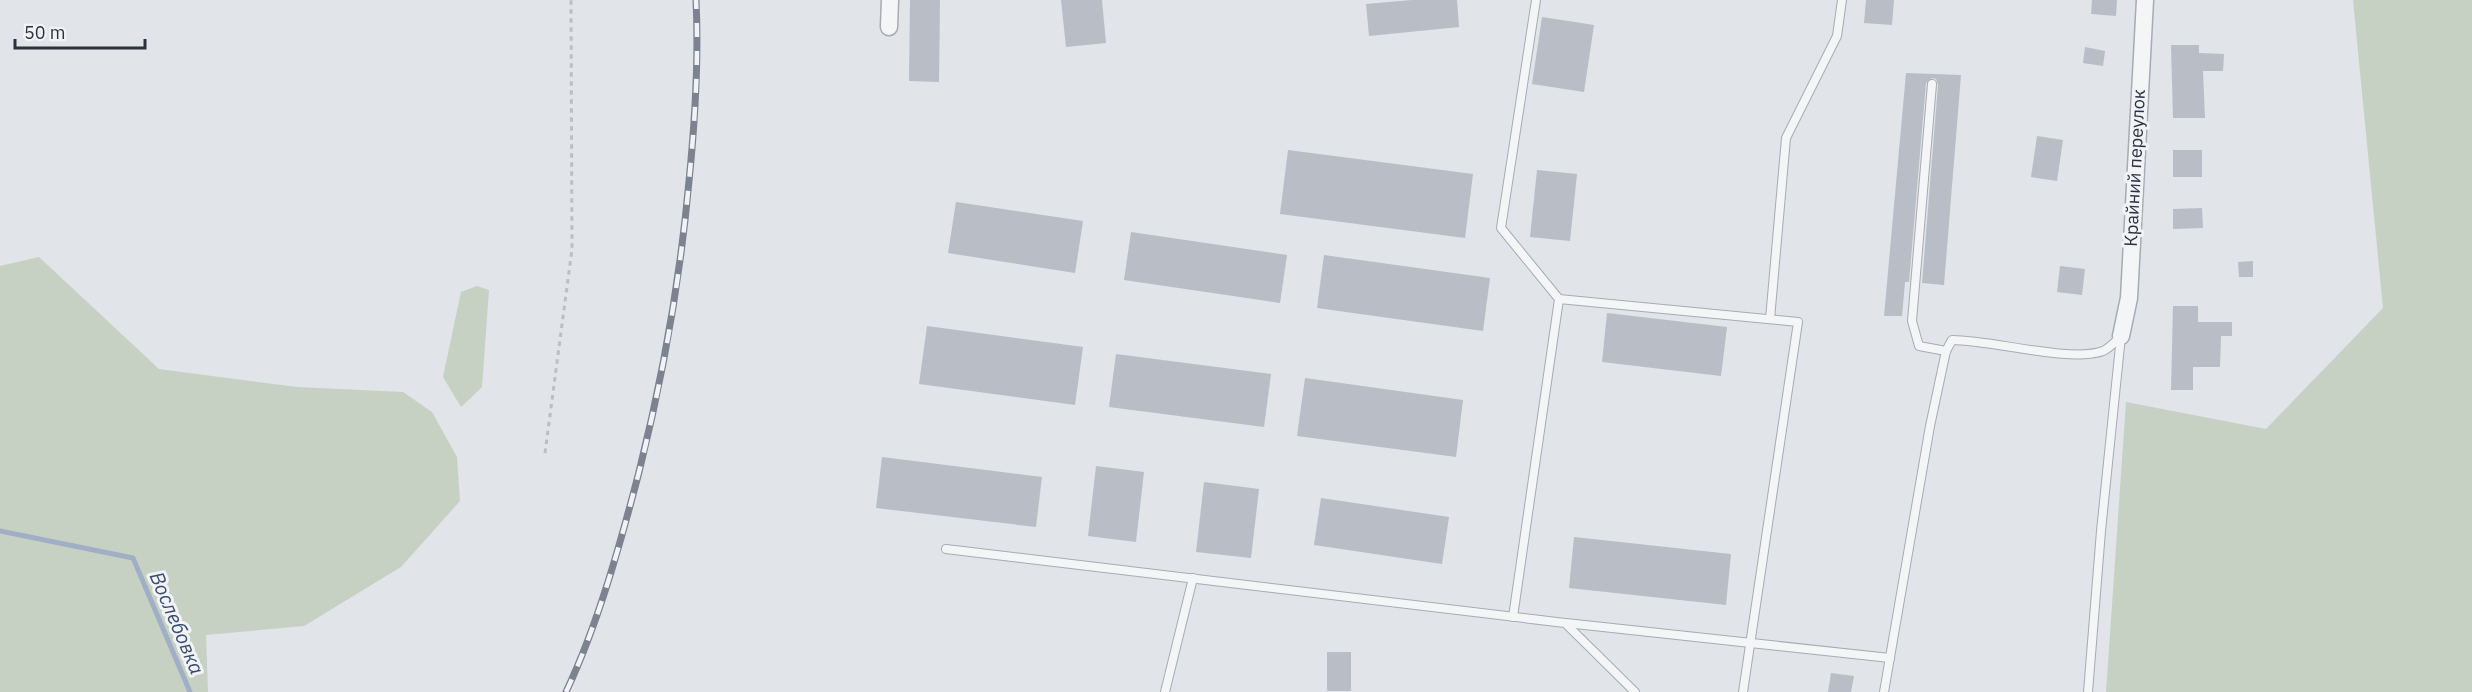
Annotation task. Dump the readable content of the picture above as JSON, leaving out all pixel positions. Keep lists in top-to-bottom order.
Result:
{
  "streets": {
    "street": ["Крайний переулок"]
  },
  "water": ["Вослебовка"],
  "scale_bar": "50 m"
}
